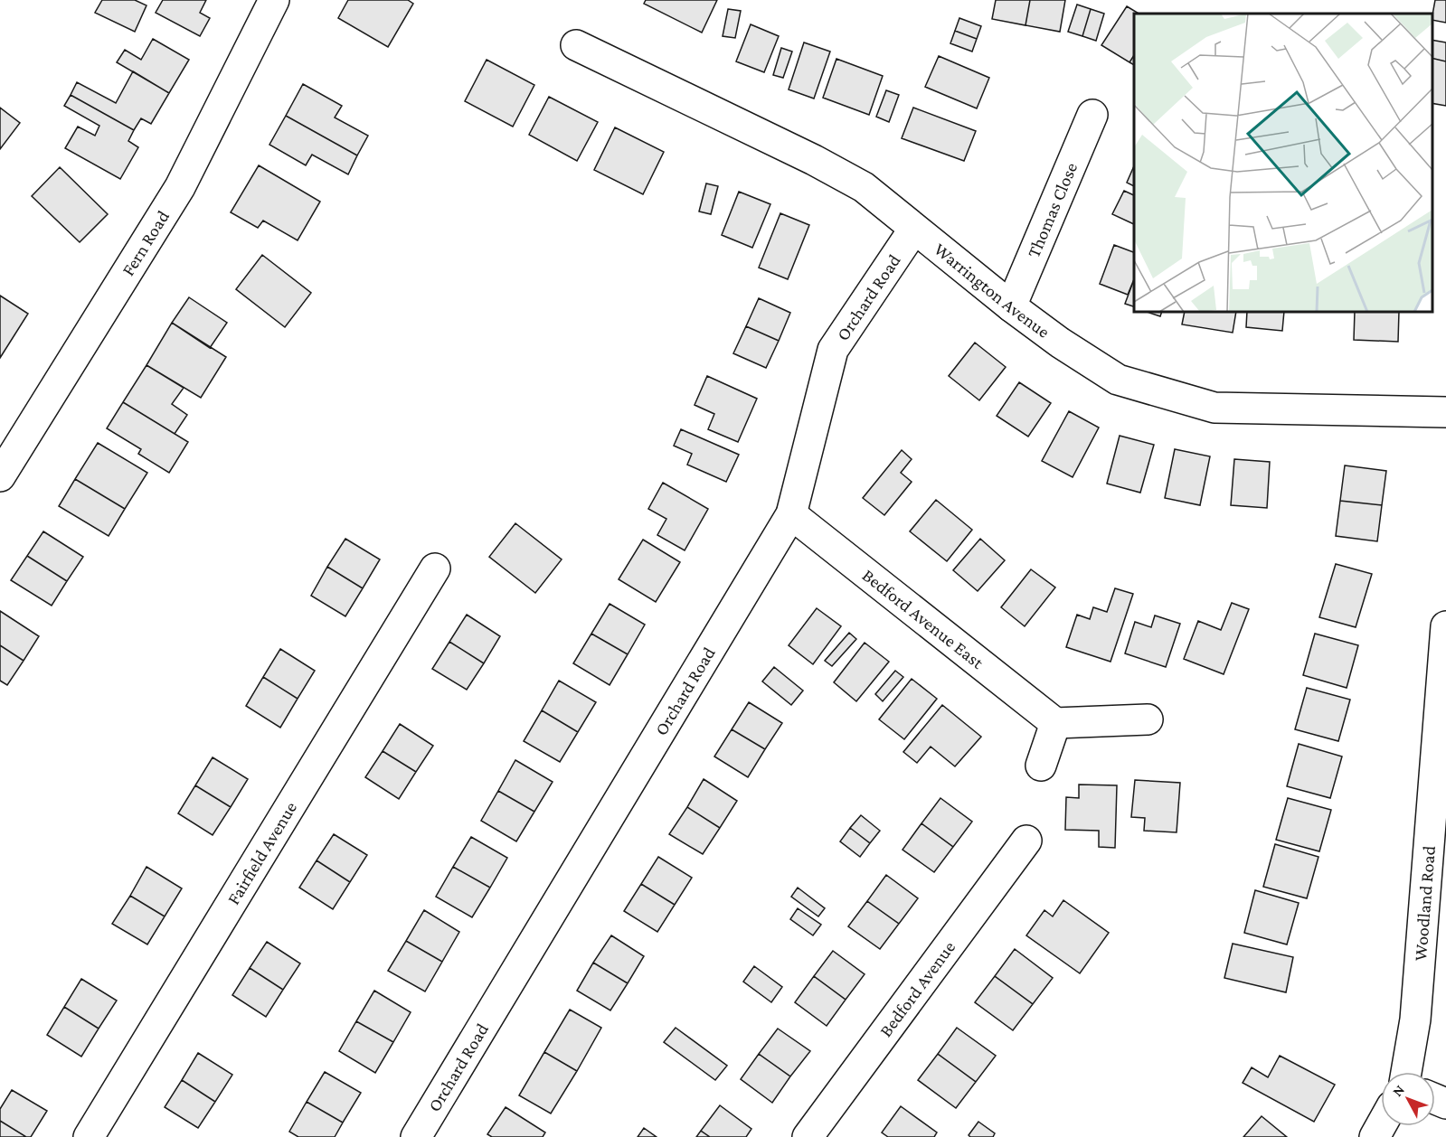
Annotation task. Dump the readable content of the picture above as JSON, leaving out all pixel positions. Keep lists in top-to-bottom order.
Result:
{
  "streets": {
    "street": [
      "Thomas Close",
      "Fern Road",
      "Warrington Avenue",
      "Orchard Road",
      "Bedford Avenue East",
      "Fairfield Avenue",
      "Woodland Road",
      "Bedford Avenue"
    ]
  },
  "crossings": [
    ["Thomas Close", "Warrington Avenue"],
    ["Warrington Avenue", "Orchard Road"],
    ["Orchard Road", "Bedford Avenue East"]
  ],
  "north": "top left"
}
